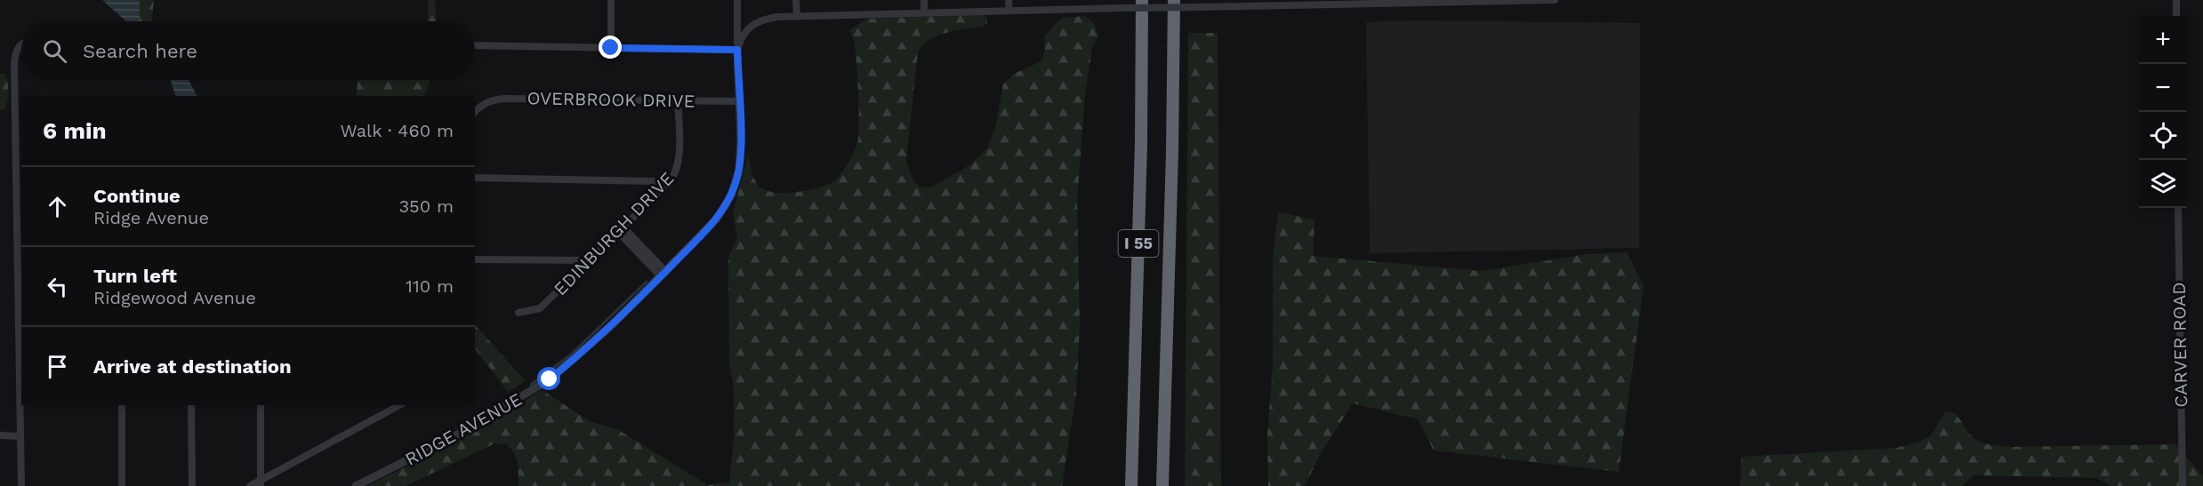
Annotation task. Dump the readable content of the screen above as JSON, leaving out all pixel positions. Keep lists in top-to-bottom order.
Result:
{
  "streets": {
    "highway": ["I 55"],
    "street": [
      "OVERBROOK DRIVE",
      "EDINBURGH DRIVE",
      "CARVER ROAD",
      "RIDGE AVENUE"
    ]
  },
  "crossings": [
    ["OVERBROOK DRIVE", "EDINBURGH DRIVE"],
    ["OVERBROOK DRIVE", "RIDGE AVENUE"]
  ],
  "page": {
    "map_buttons": ["+", "−"],
    "search": "Search here",
    "heading": ["6 min", "Walk · 460 m"],
    "list": [
      ["Continue", "Ridge Avenue", "350 m"],
      ["Turn left", "Ridgewood Avenue", "110 m"],
      "Arrive at destination"
    ]
  }
}
